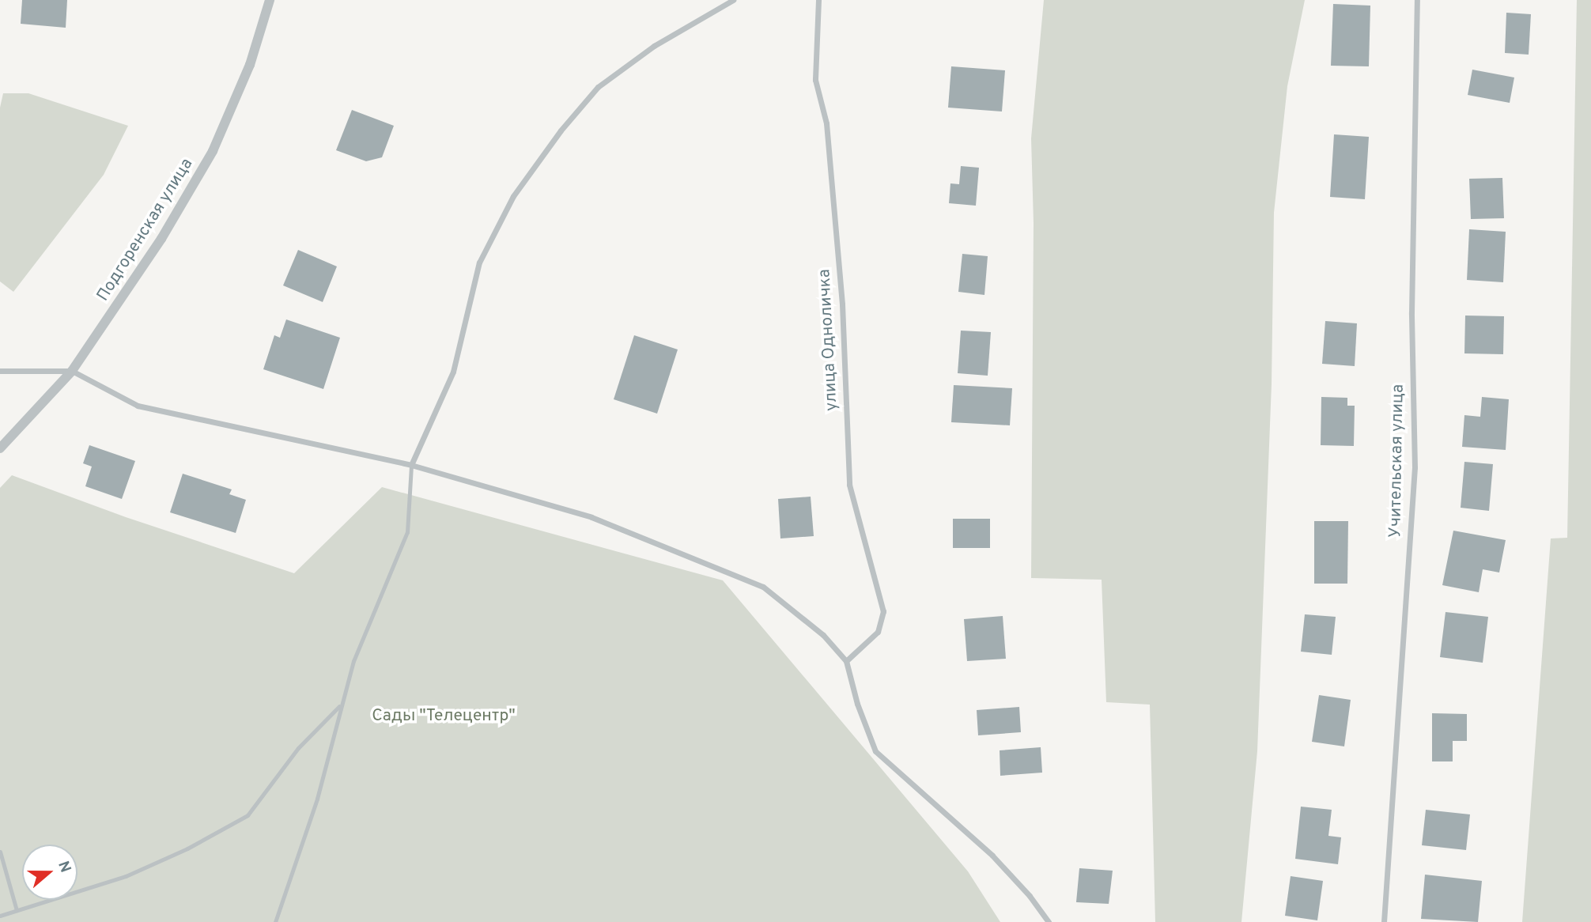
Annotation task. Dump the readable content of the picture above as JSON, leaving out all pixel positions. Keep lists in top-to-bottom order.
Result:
{
  "streets": {
    "street": ["Подгоренская улица", "улица Одноличка", "Учительская улица"]
  },
  "parks": ["Сады \"Телецентр\""],
  "north": "right"
}
